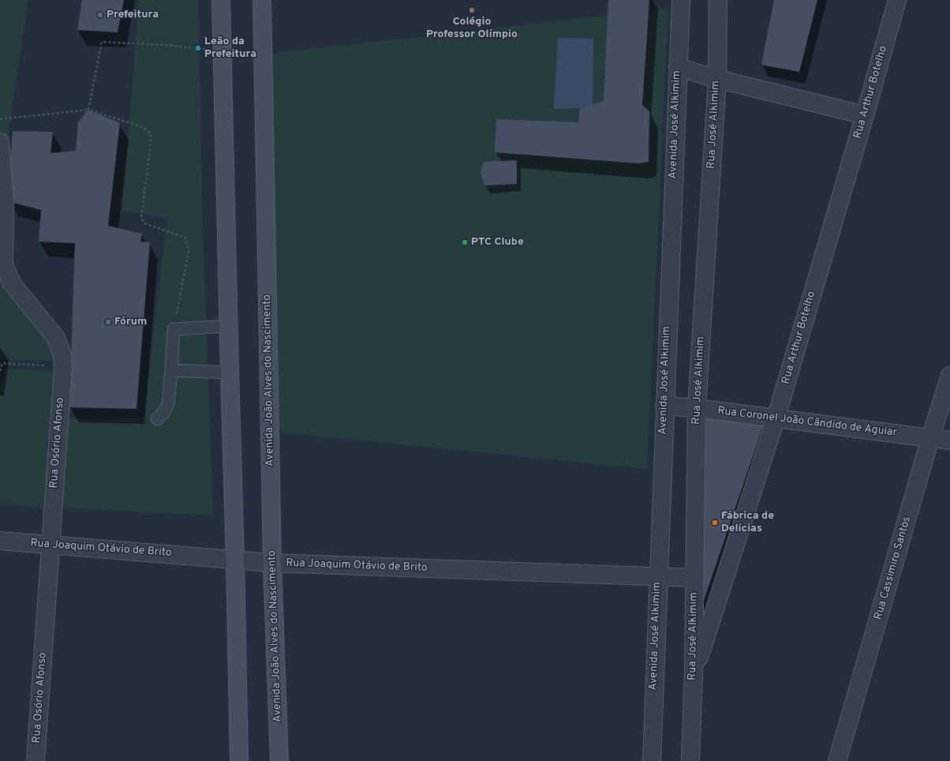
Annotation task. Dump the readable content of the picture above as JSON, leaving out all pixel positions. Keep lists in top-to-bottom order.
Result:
{
  "streets": {
    "main road": ["Avenida João Alves do Nascimento"],
    "street": [
      "Rua Arthur Botelho",
      "Avenida José Alkimim",
      "Rua José Alkimim",
      "Rua Coronel João Cândido de Aguiar",
      "Rua Osório Afonso",
      "Rua Joaquim Otávio de Brito",
      "Rua Cassimiro Santos"
    ]
  },
  "crossings": [
    ["Rua Arthur Botelho", "Rua José Alkimim"],
    ["Rua Arthur Botelho", "Rua Coronel João Cândido de Aguiar"],
    ["Avenida José Alkimim", "Rua Coronel João Cândido de Aguiar"],
    ["Avenida José Alkimim", "Rua Joaquim Otávio de Brito"],
    ["Rua José Alkimim", "Rua Coronel João Cândido de Aguiar"],
    ["Rua José Alkimim", "Rua Joaquim Otávio de Brito"],
    ["Avenida João Alves do Nascimento", "Rua Joaquim Otávio de Brito"],
    ["Rua Coronel João Cândido de Aguiar", "Rua Cassimiro Santos"],
    ["Rua Osório Afonso", "Rua Joaquim Otávio de Brito"]
  ],
  "places": [
    "Colégio Professor Olímpio",
    "Prefeitura",
    "Leão da Prefeitura",
    "PTC Clube",
    "Fórum",
    "Fábrica de Delícias"
  ]
}
